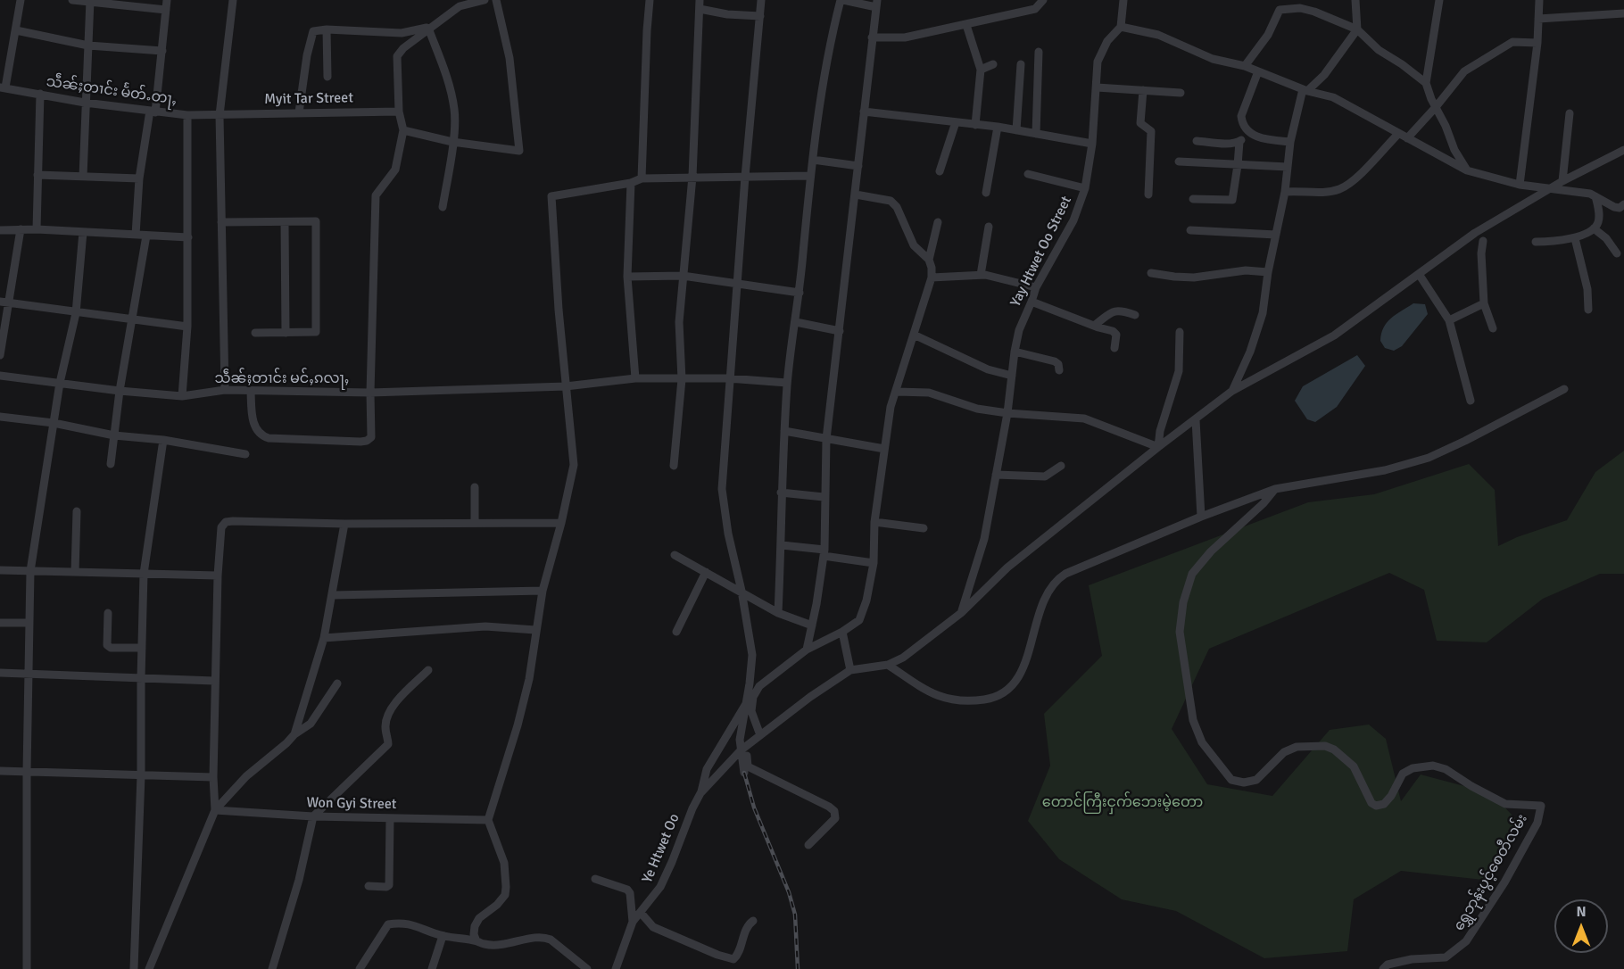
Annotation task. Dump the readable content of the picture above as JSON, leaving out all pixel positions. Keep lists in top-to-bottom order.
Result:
{
  "streets": {
    "street": [
      "သဵၼ်ႈတၢင်း မႅတ်ႉတႃႇ",
      "Myit Tar Street",
      "Yay Htwet Oo Street",
      "သဵၼ်ႈတၢင်း မင်ႇၵလႃႇ",
      "Won Gyi Street",
      "Ye Htwet Oo",
      "ရွှေဘုန်းပွင့်စေတီလမ်း"
    ]
  },
  "crossings": [
    ["သဵၼ်ႈတၢင်း မႅတ်ႉတႃႇ", "Myit Tar Street"]
  ],
  "parks": ["တောင်ကြီးငှက်ဘေးမဲ့တော"],
  "north": "top"
}
